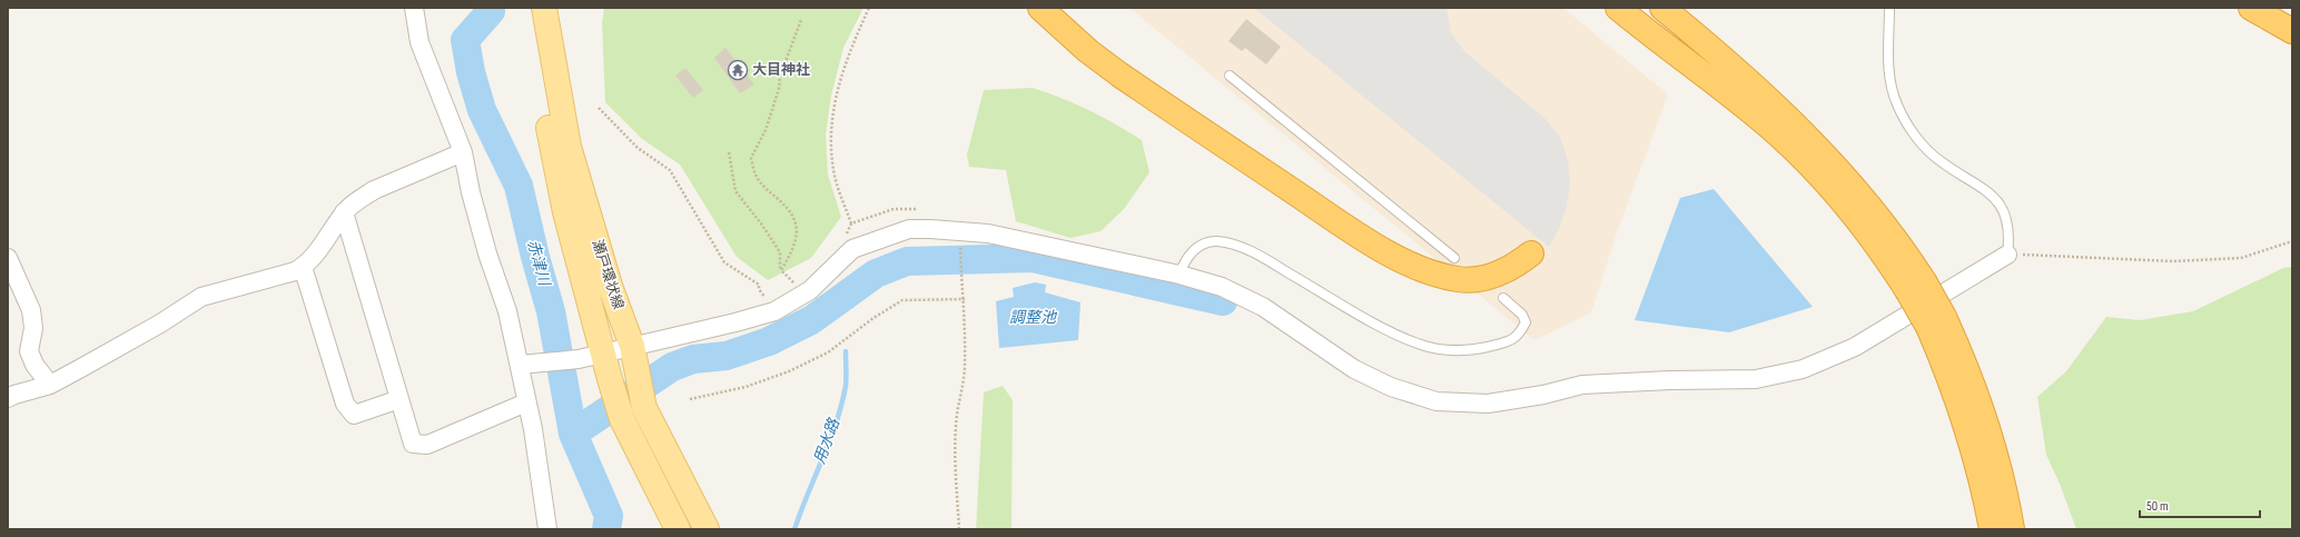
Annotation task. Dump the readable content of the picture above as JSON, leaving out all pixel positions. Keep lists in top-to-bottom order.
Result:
{
  "streets": {
    "main road": ["瀬戸環状線"]
  },
  "water": ["赤津川", "調整池", "用水路"],
  "places": {
    "temple": ["大目神社"]
  },
  "scale_bar": "50 m"
}
